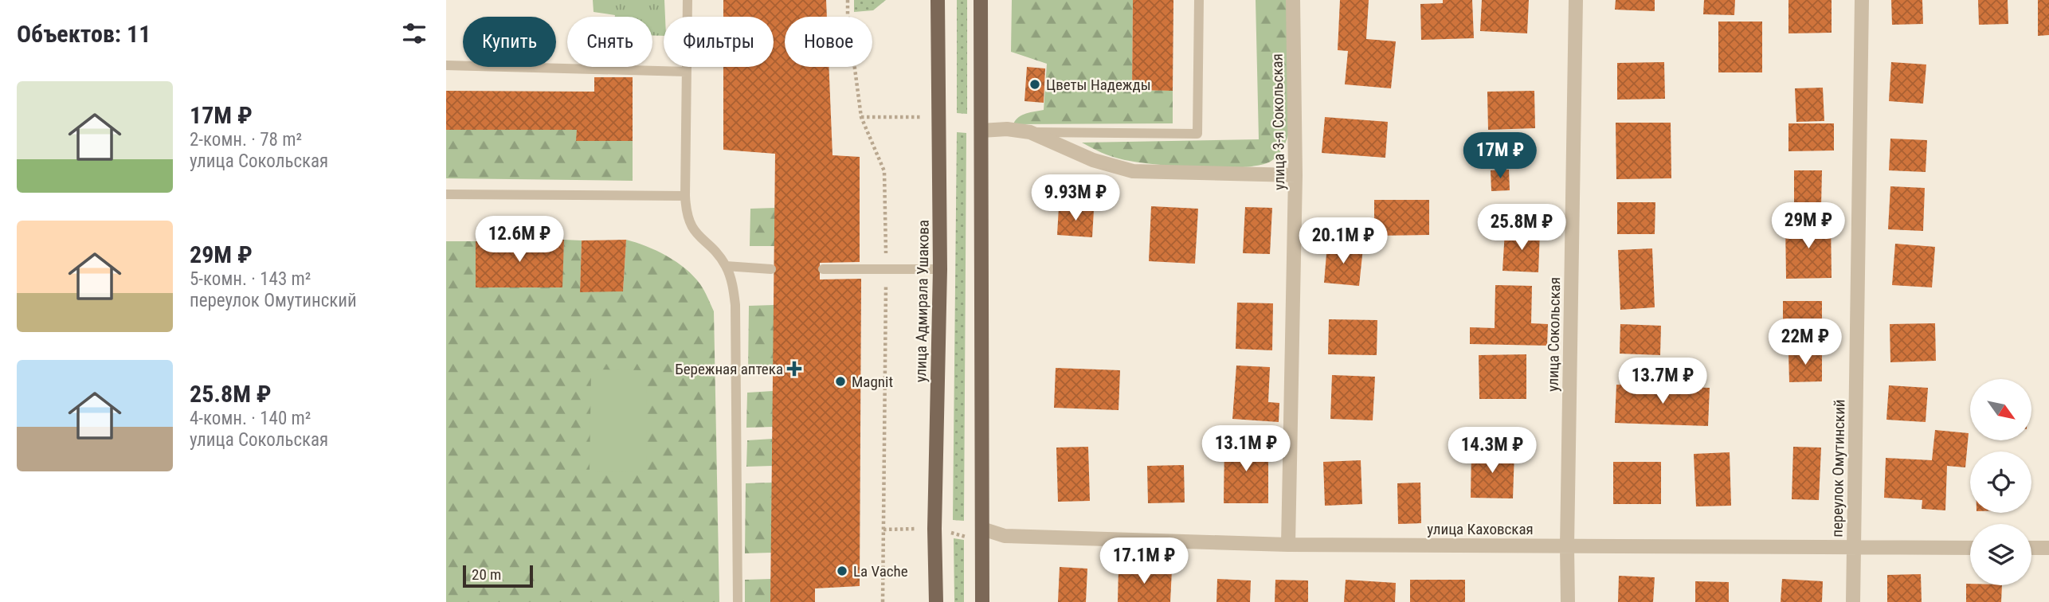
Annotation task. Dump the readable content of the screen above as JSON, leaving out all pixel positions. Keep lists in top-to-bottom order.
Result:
{
  "streets": {
    "main road": ["улица Адмирала Ушакова"],
    "street": [
      "улица 3-я Сокольская",
      "улица Сокольская",
      "переулок Омутинский",
      "улица Каховская"
    ]
  },
  "crossings": [
    ["улица 3-я Сокольская", "улица Каховская"],
    ["улица Сокольская", "улица Каховская"],
    ["переулок Омутинский", "улица Каховская"]
  ],
  "places": {
    "other": ["Цветы Надежды", "Magnit", "La Vache"],
    "health": ["Бережная аптека"]
  },
  "scale_bar": "20 m",
  "north": "bottom right",
  "page": {
    "heading": "Объектов: 11",
    "chip": [
      "Купить",
      "Снять",
      "Фильтры",
      "Новое"
    ],
    "list": [
      {
        "name": "17M ₽",
        "note": "2-комн. · 78 m² · улица Сокольская"
      },
      {
        "name": "29M ₽",
        "note": "5-комн. · 143 m² · переулок Омутинский"
      },
      {
        "name": "25.8M ₽",
        "note": "4-комн. · 140 m² · улица Сокольская"
      }
    ],
    "price": [
      "17M ₽",
      "9.93M ₽",
      "29M ₽",
      "25.8M ₽",
      "12.6M ₽",
      "20.1M ₽",
      "22M ₽",
      "13.7M ₽",
      "13.1M ₽",
      "14.3M ₽",
      "17.1M ₽"
    ],
    "scale": "20 m"
  }
}
